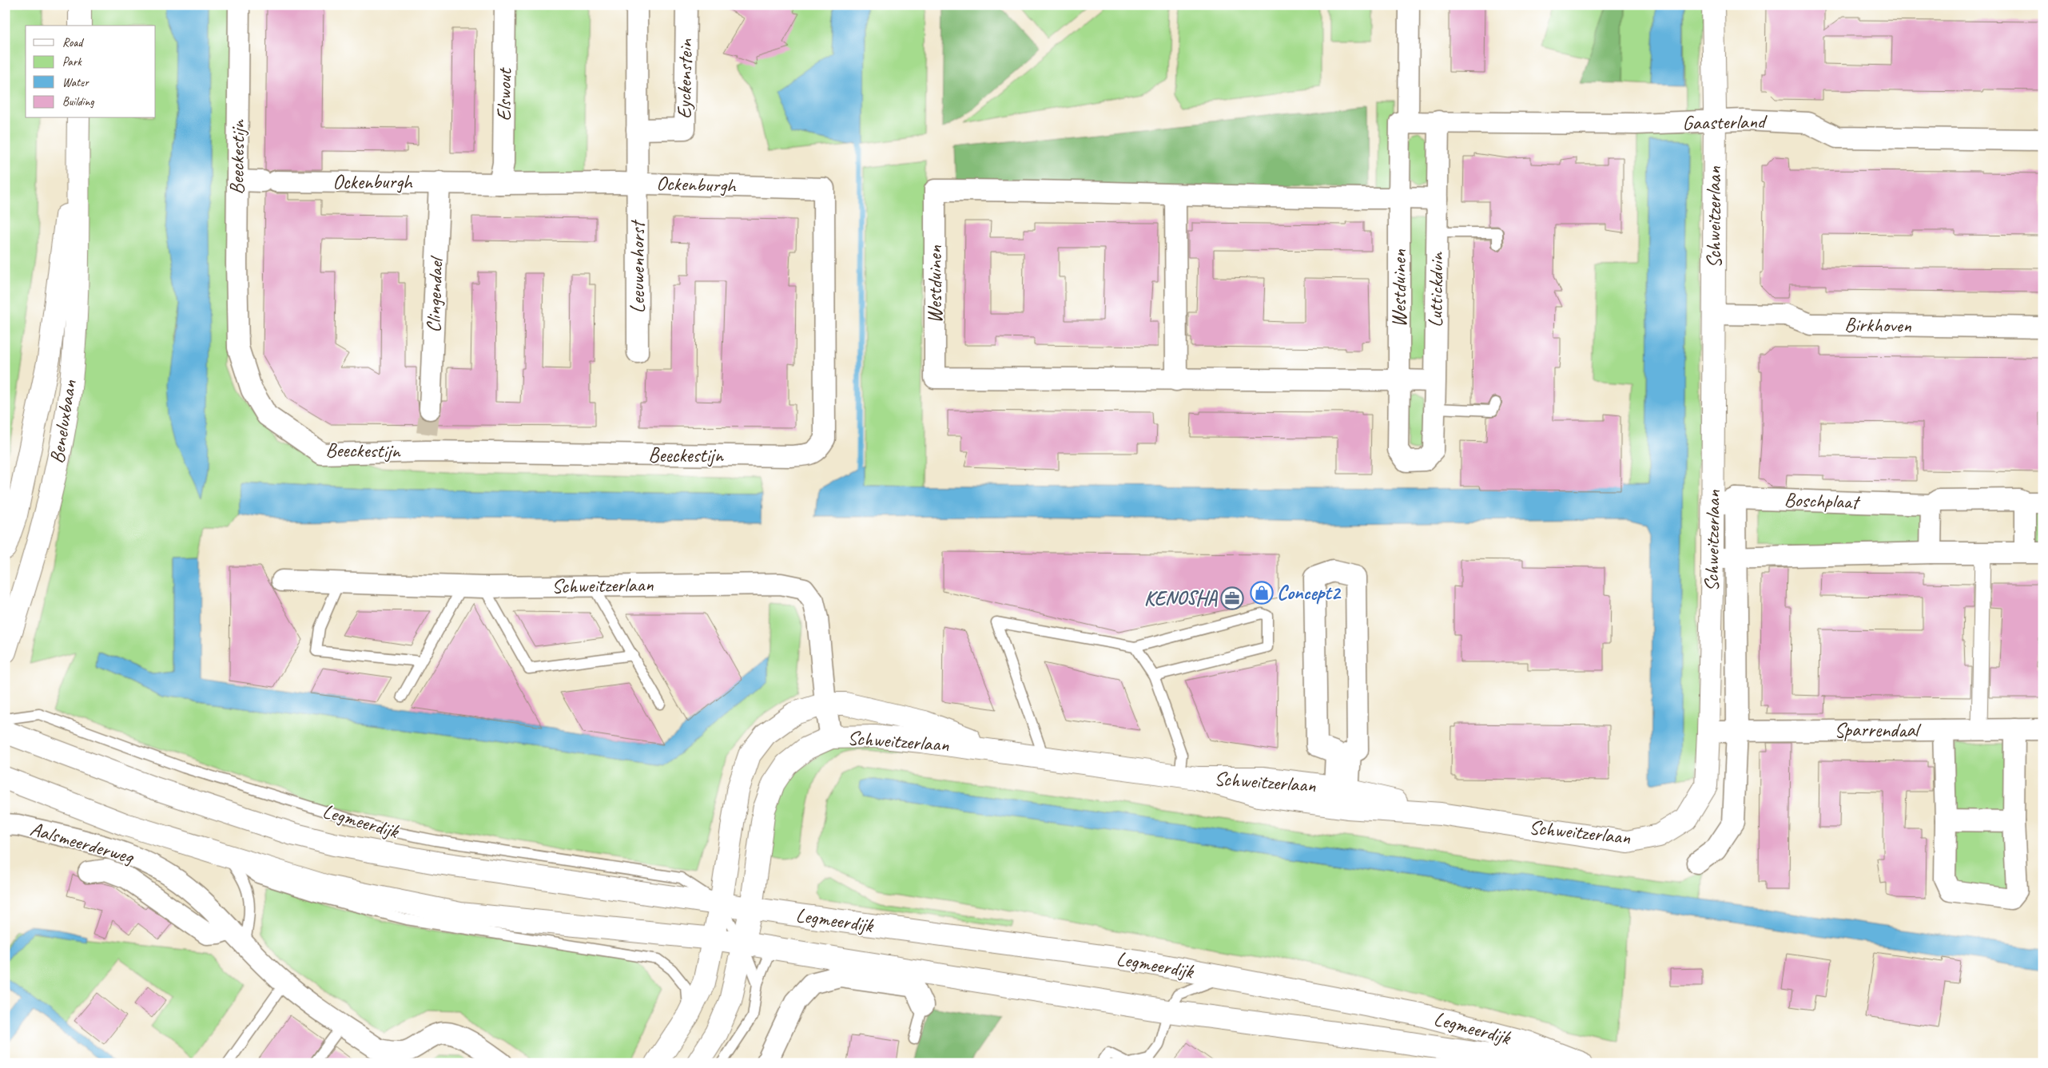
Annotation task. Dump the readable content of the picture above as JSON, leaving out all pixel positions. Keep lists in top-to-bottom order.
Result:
{
  "streets": {
    "main road": ["Schweitzerlaan", "Beneluxbaan", "Legmeerdijk"],
    "street": [
      "Eyckenstein",
      "Elswout",
      "Gaasterland",
      "Beeckestijn",
      "Ockenburgh",
      "Leeuwenhorst",
      "Westduinen",
      "Luttickduin",
      "Clingendael",
      "Birkhoven",
      "Boschplaat",
      "Sparrendaal",
      "Aalsmeerderweg"
    ]
  },
  "crossings": [
    ["Elswout", "Ockenburgh"],
    ["Gaasterland", "Schweitzerlaan"],
    ["Gaasterland", "Luttickduin"],
    ["Beeckestijn", "Ockenburgh"],
    ["Ockenburgh", "Leeuwenhorst"],
    ["Ockenburgh", "Clingendael"],
    ["Schweitzerlaan", "Birkhoven"],
    ["Schweitzerlaan", "Boschplaat"],
    ["Schweitzerlaan", "Sparrendaal"],
    ["Schweitzerlaan", "Legmeerdijk"],
    ["Westduinen", "Luttickduin"]
  ],
  "places": {
    "shop": ["Concept2"],
    "office": ["KENOSHA"]
  },
  "legend": [
    "Road",
    "Park",
    "Water",
    "Building"
  ]
}
